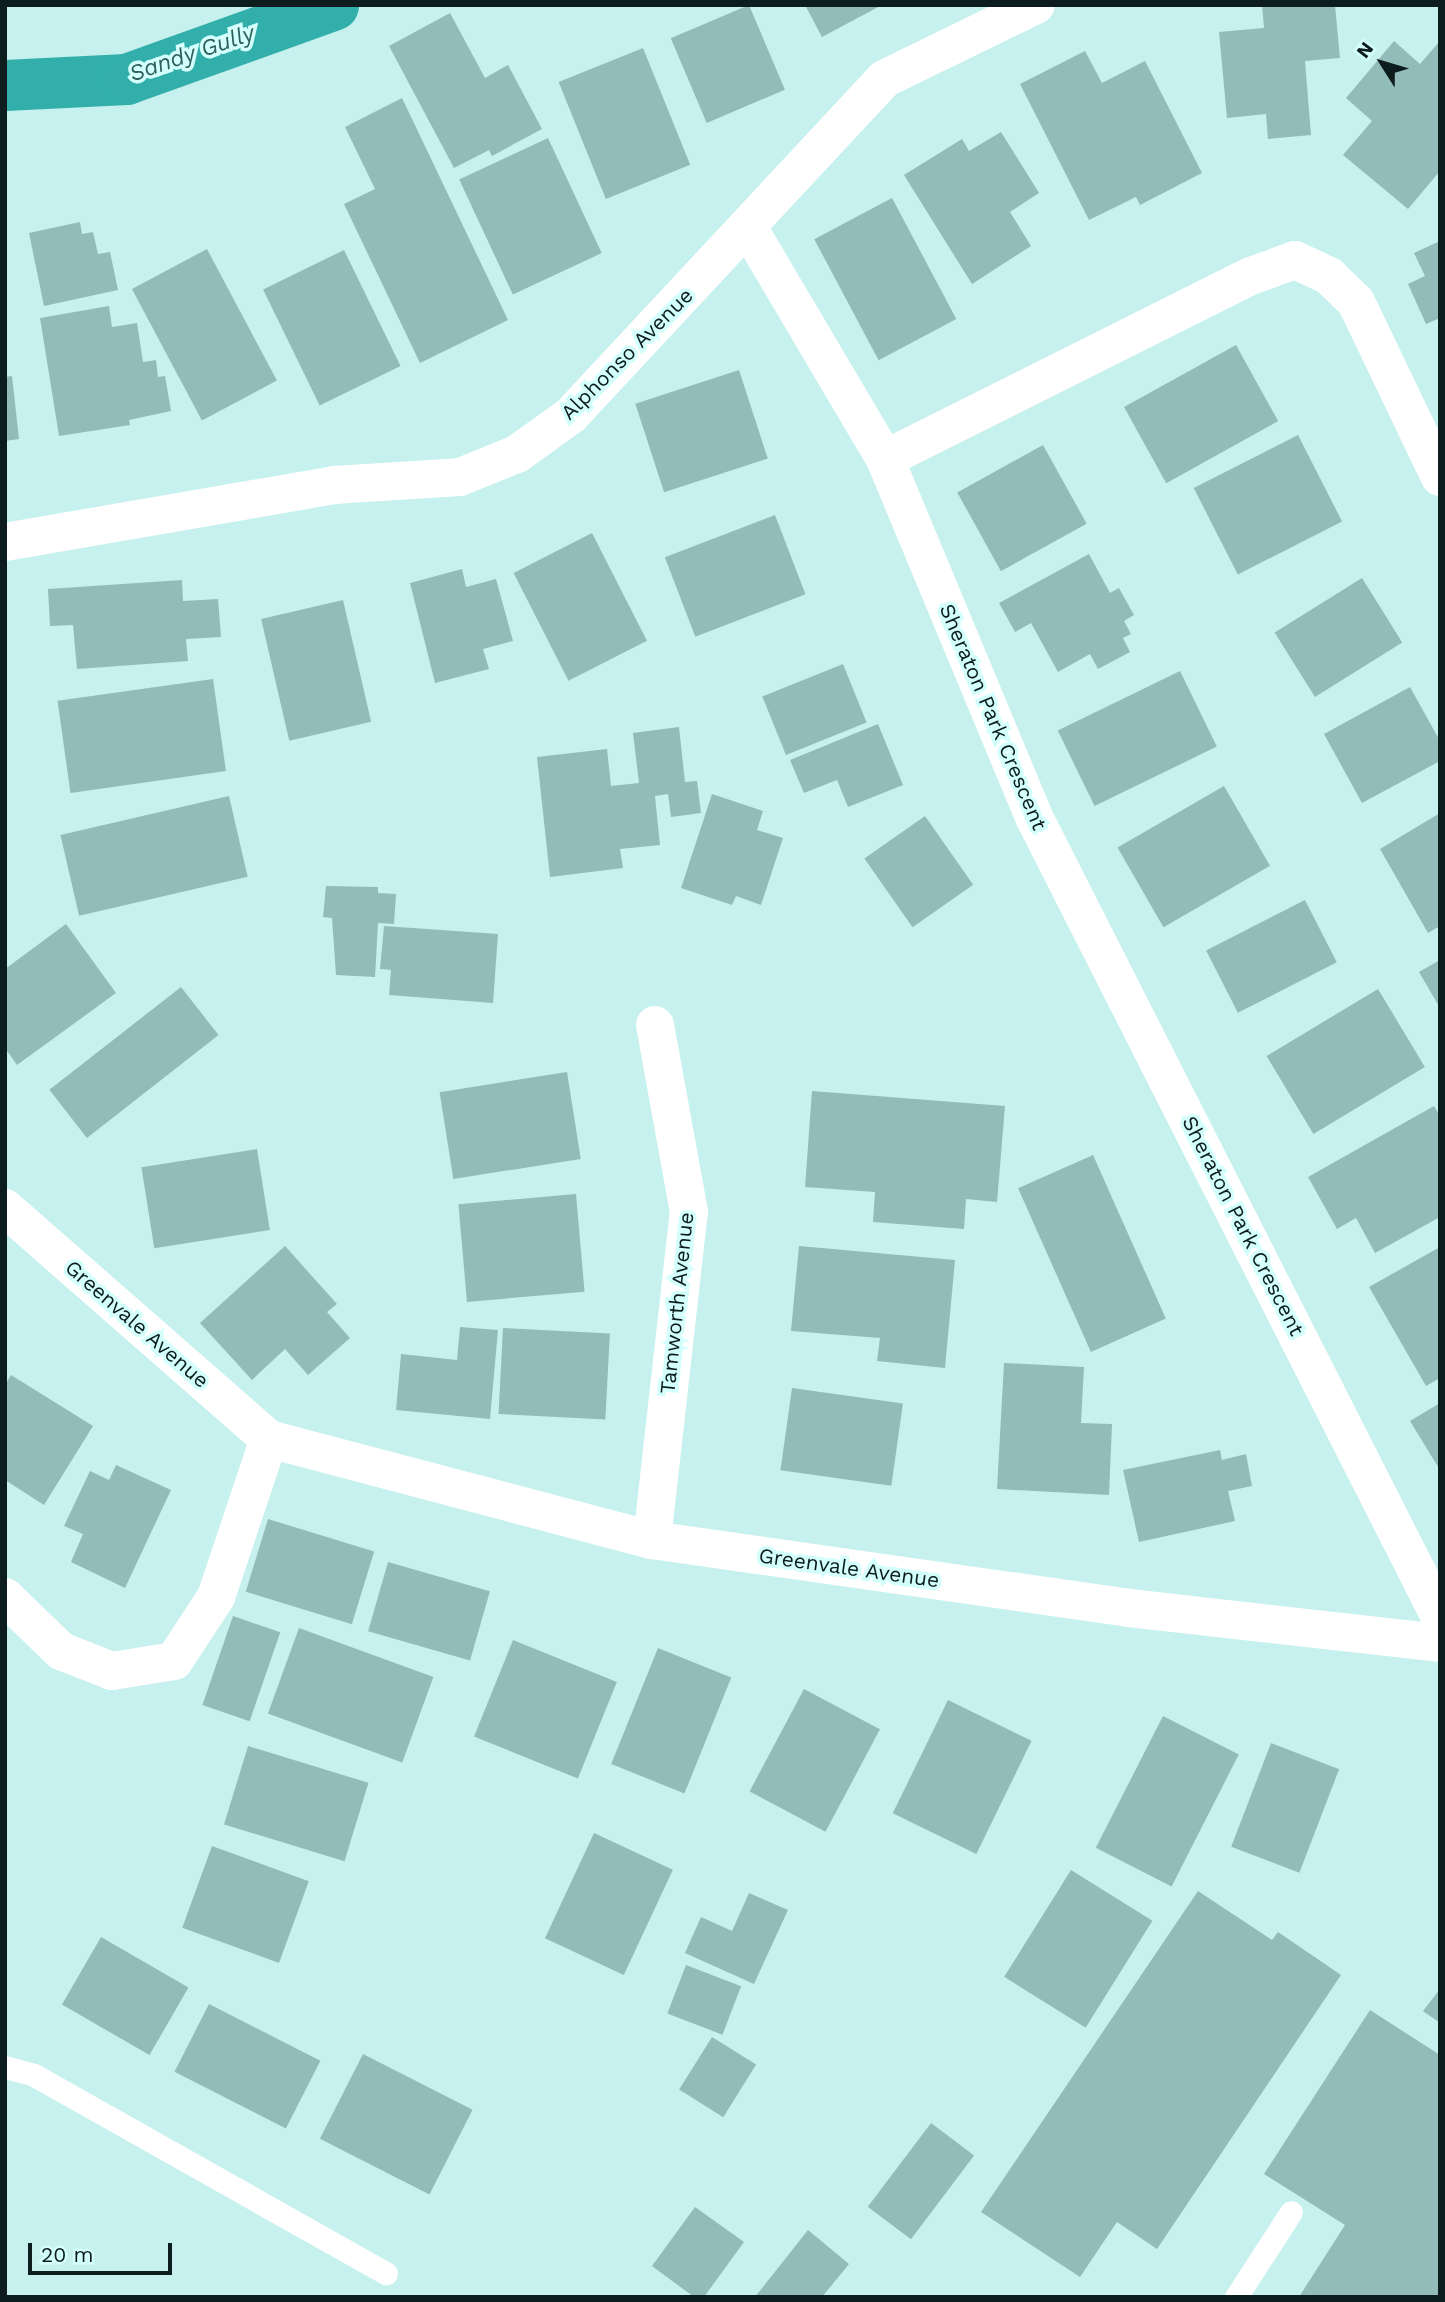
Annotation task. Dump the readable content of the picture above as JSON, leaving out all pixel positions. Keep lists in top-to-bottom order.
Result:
{
  "streets": {
    "street": [
      "Alphonso Avenue",
      "Sheraton Park Crescent",
      "Tamworth Avenue",
      "Greenvale Avenue"
    ]
  },
  "crossings": [
    ["Alphonso Avenue", "Sheraton Park Crescent"],
    ["Tamworth Avenue", "Greenvale Avenue"]
  ],
  "water": ["Sandy Gully"],
  "scale_bar": "20 m",
  "north": "top left"
}
